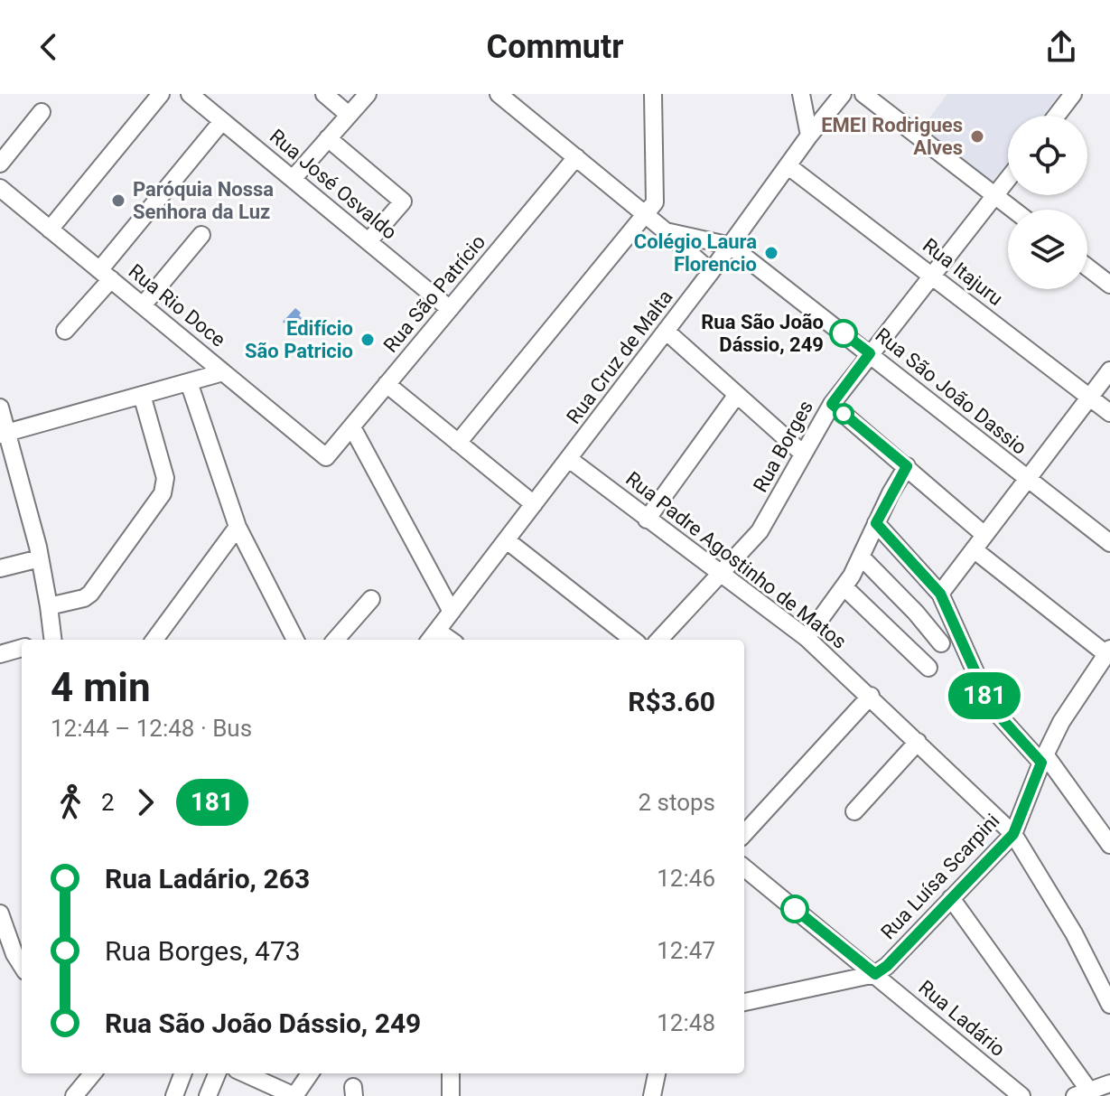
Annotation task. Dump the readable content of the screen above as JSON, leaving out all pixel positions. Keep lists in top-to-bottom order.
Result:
{
  "streets": {
    "street": [
      "Rua José Osvaldo",
      "Rua Itajuru",
      "Rua São Patrício",
      "Rua Rio Doce",
      "Rua Cruz de Malta",
      "Rua São João Dassio",
      "Rua Borges",
      "Rua Padre Agostinho de Matos",
      "Rua Luísa Scarpini",
      "Rua Ladário"
    ]
  },
  "crossings": [
    ["Rua José Osvaldo", "Rua São Patrício"],
    ["Rua Itajuru", "Rua Cruz de Malta"],
    ["Rua Itajuru", "Rua Borges"],
    ["Rua São Patrício", "Rua Rio Doce"],
    ["Rua Cruz de Malta", "Rua São João Dassio"],
    ["Rua Cruz de Malta", "Rua Padre Agostinho de Matos"],
    ["Rua São João Dassio", "Rua Borges"],
    ["Rua Borges", "Rua Padre Agostinho de Matos"],
    ["Rua Padre Agostinho de Matos", "Rua Luísa Scarpini"],
    ["Rua Luísa Scarpini", "Rua Ladário"]
  ],
  "places": [
    "EMEI Rodrigues Alves",
    "Paróquia Nossa Senhora da Luz",
    "Colégio Laura Florencio",
    "Rua São João Dássio, 249",
    "Edifício São Patricio"
  ],
  "lines": ["bus line 181"],
  "page": {
    "header": "Commutr",
    "on_map": "181",
    "heading": ["4 min", "12:44 – 12:48 · Bus", "R$3.60"],
    "legs": ["2", "181", "2 stops"],
    "list": [
      {
        "name": "Rua Ladário, 263",
        "value": "12:46"
      },
      {
        "name": "Rua Borges, 473",
        "value": "12:47"
      },
      {
        "name": "Rua São João Dássio, 249",
        "value": "12:48"
      }
    ]
  }
}
